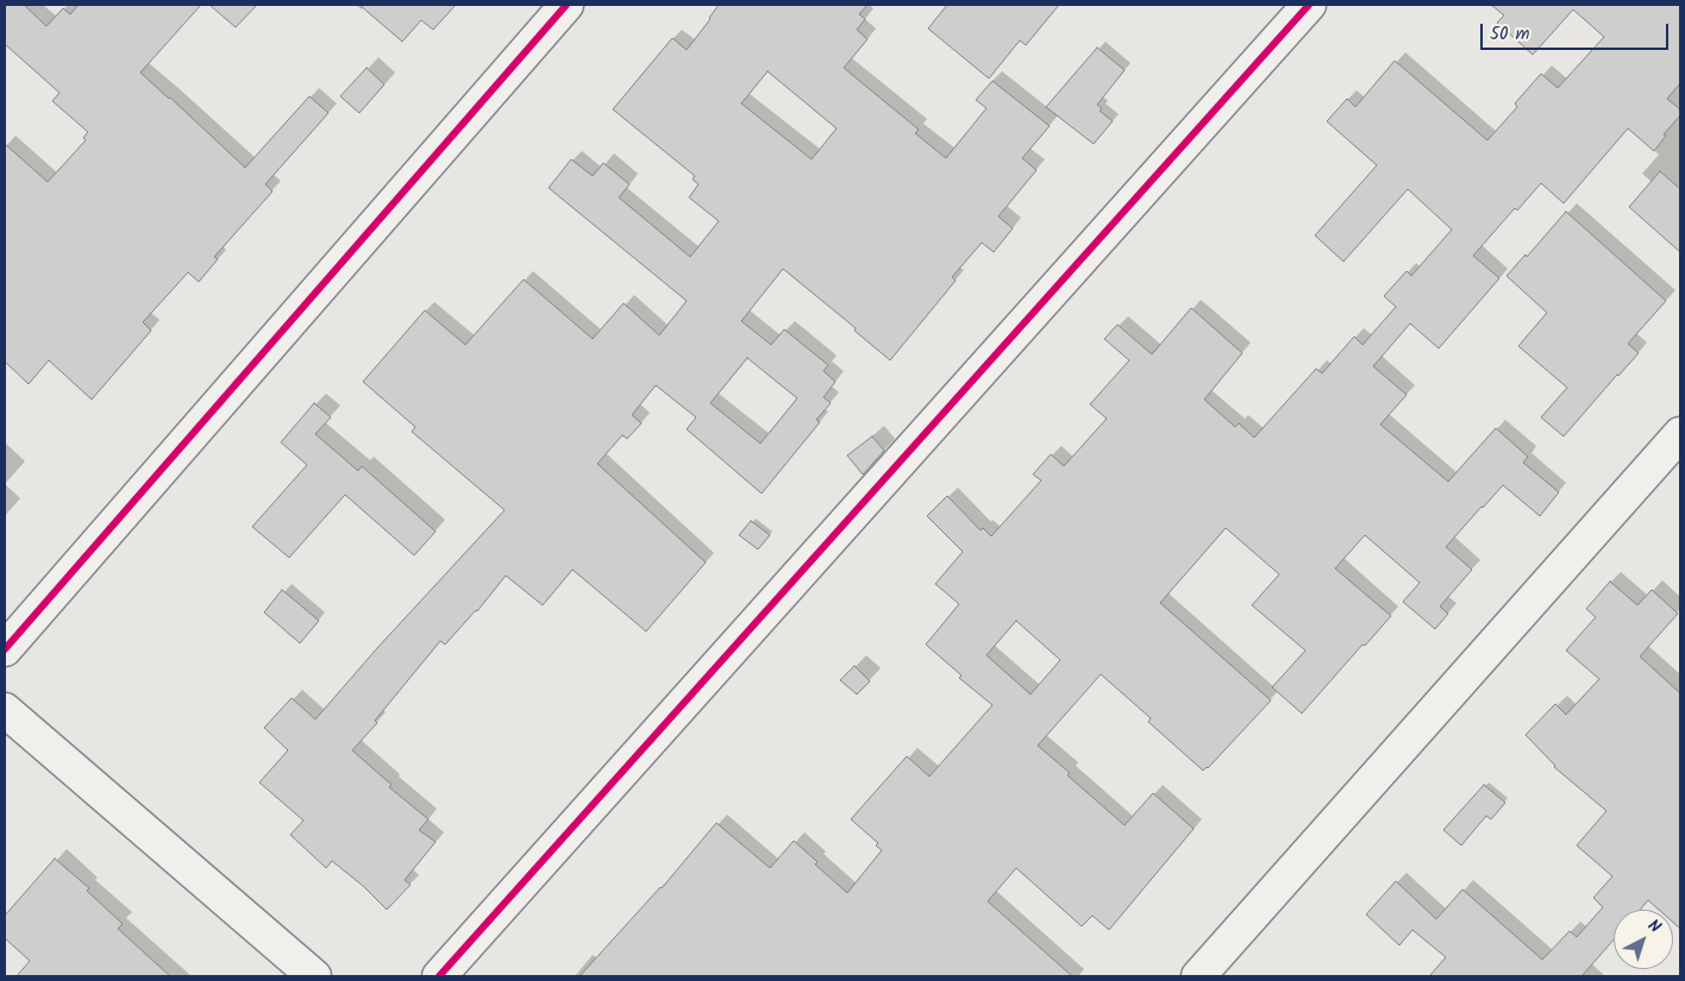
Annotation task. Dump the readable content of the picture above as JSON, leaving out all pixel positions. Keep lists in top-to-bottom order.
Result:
{
  "scale_bar": "50 m",
  "north": "top right"
}
